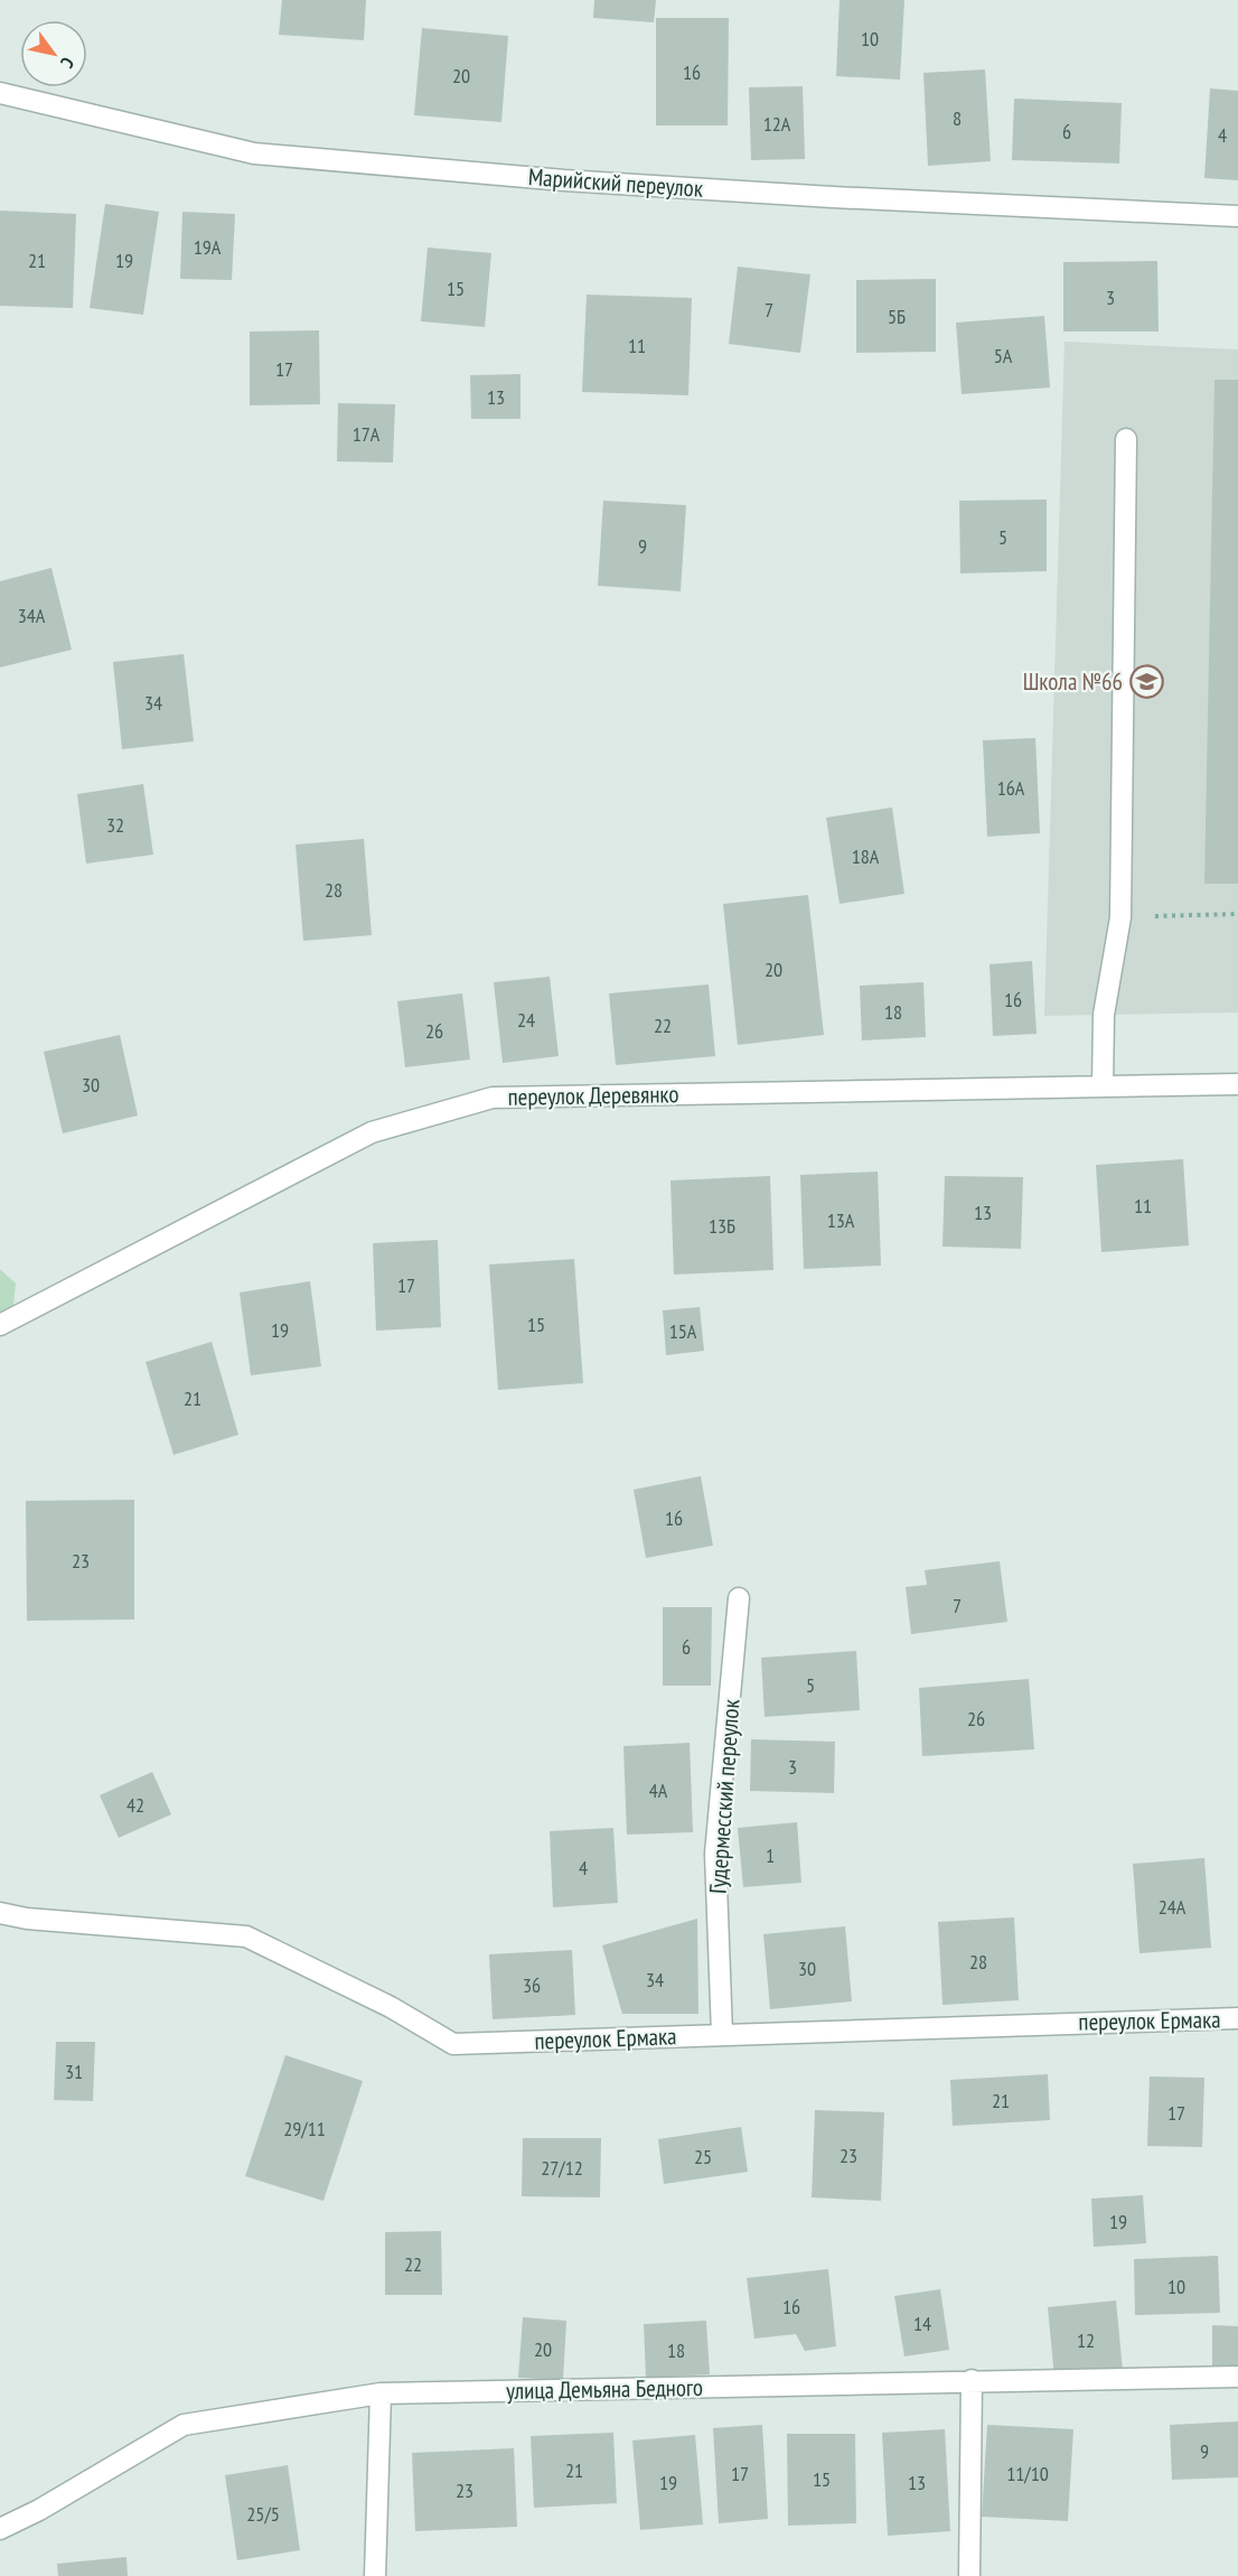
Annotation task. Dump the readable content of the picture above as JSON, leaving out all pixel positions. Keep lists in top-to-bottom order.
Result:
{
  "streets": {
    "street": [
      "Марийский переулок",
      "переулок Деревянко",
      "Гудермесский переулок",
      "переулок Ермака",
      "улица Демьяна Бедного"
    ]
  },
  "crossings": [
    ["Гудермесский переулок", "переулок Ермака"]
  ],
  "places": {
    "school or university": ["Школа №66"]
  },
  "house_numbers": [
    "10",
    "16",
    "20",
    "8",
    "12А",
    "6",
    "4",
    "19А",
    "21",
    "19",
    "15",
    "3",
    "7",
    "5Б",
    "11",
    "5А",
    "17",
    "13",
    "17А",
    "5",
    "9",
    "34А",
    "34",
    "16А",
    "32",
    "18А",
    "28",
    "20",
    "16",
    "18",
    "24",
    "22",
    "26",
    "30",
    "11",
    "13",
    "13А",
    "13Б",
    "17",
    "15",
    "19",
    "15А",
    "21",
    "16",
    "23",
    "7",
    "6",
    "5",
    "26",
    "3",
    "4А",
    "42",
    "1",
    "4",
    "24А",
    "28",
    "30",
    "34",
    "36",
    "31",
    "21",
    "17",
    "29/11",
    "23",
    "25",
    "27/12",
    "19",
    "22",
    "10",
    "16",
    "14",
    "12",
    "20",
    "18",
    "9",
    "21",
    "17",
    "11/10",
    "15",
    "19",
    "13",
    "23",
    "25/5"
  ],
  "north": "bottom right"
}
